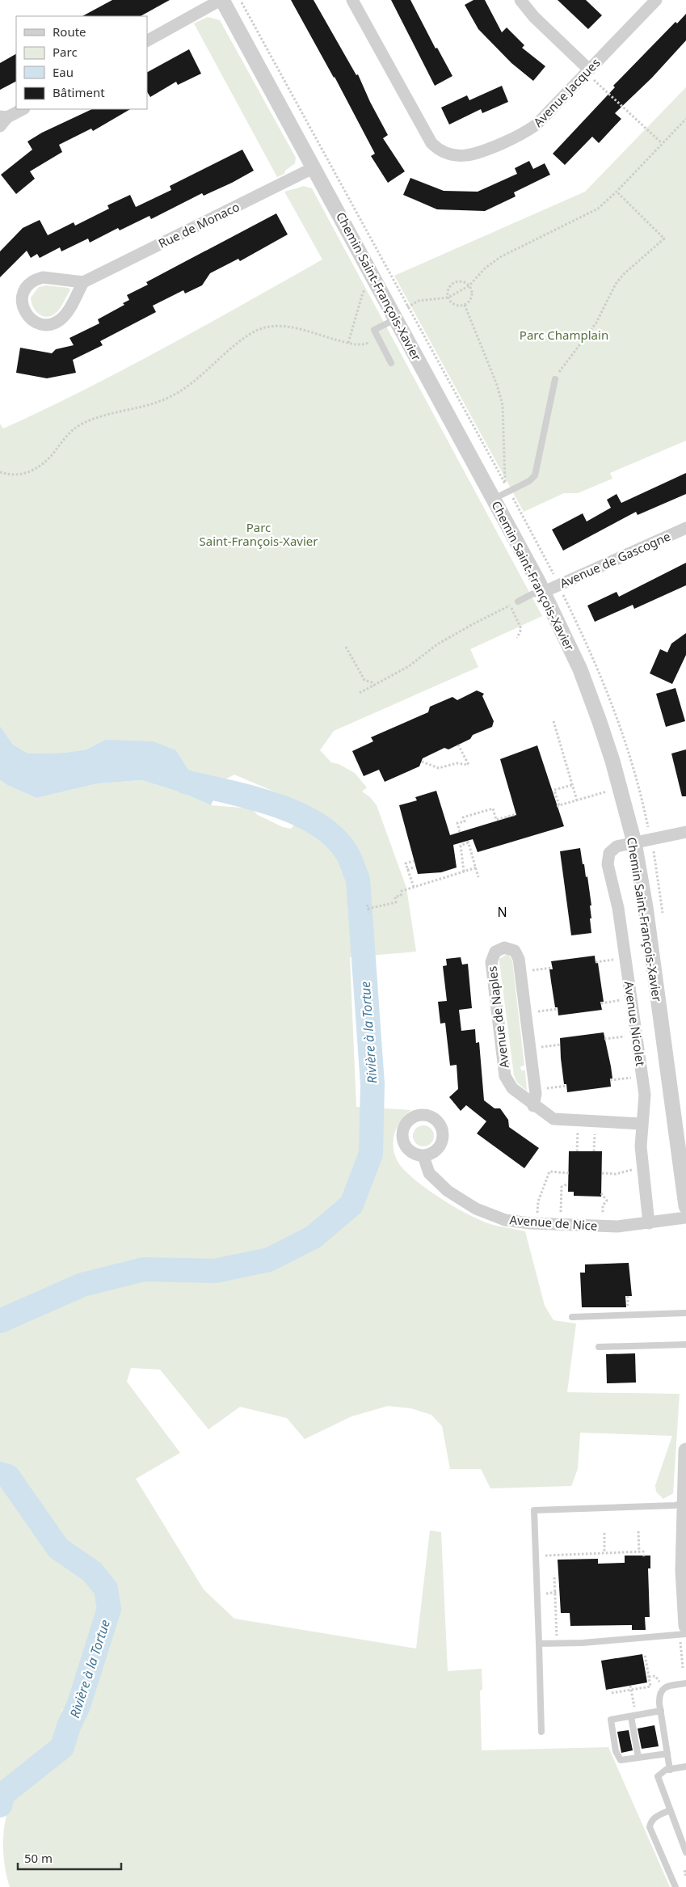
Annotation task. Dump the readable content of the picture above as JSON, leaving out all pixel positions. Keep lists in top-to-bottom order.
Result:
{
  "streets": {
    "street": [
      "Avenue Jacques",
      "Rue de Monaco",
      "Chemin Saint-François-Xavier",
      "Avenue de Gascogne",
      "Avenue de Naples",
      "Avenue Nicolet",
      "Avenue de Nice"
    ]
  },
  "crossings": [
    ["Rue de Monaco", "Chemin Saint-François-Xavier"],
    ["Chemin Saint-François-Xavier", "Avenue de Gascogne"],
    ["Chemin Saint-François-Xavier", "Avenue Nicolet"],
    ["Avenue de Naples", "Avenue Nicolet"],
    ["Avenue Nicolet", "Avenue de Nice"]
  ],
  "districts": ["N"],
  "water": ["Rivière à la Tortue"],
  "parks": ["Parc Champlain", "Parc Saint-François-Xavier"],
  "legend": [
    "Route",
    "Parc",
    "Eau",
    "Bâtiment"
  ],
  "scale_bar": "50 m"
}
